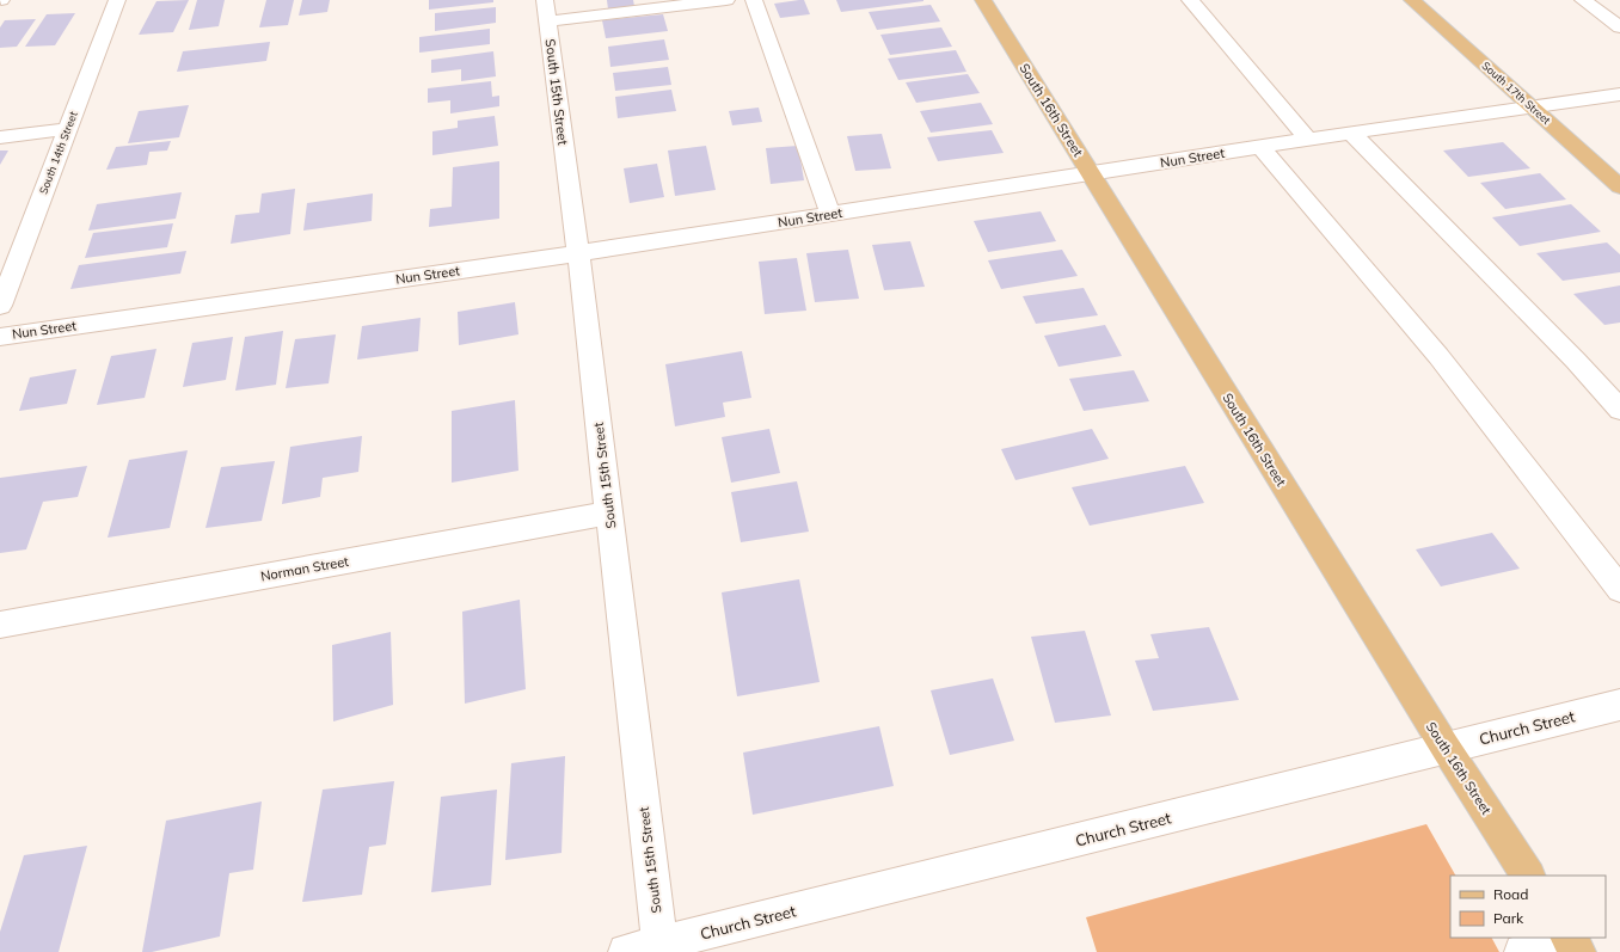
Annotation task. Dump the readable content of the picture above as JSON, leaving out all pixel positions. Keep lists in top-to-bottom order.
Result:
{
  "streets": {
    "main road": ["South 17th Street", "South 16th Street"],
    "street": [
      "South 15th Street",
      "South 14th Street",
      "Nun Street",
      "Norman Street",
      "Church Street"
    ]
  },
  "crossings": [
    ["South 15th Street", "Nun Street"],
    ["South 15th Street", "Norman Street"],
    ["South 15th Street", "Church Street"],
    ["South 17th Street", "Nun Street"],
    ["South 16th Street", "Nun Street"],
    ["South 16th Street", "Church Street"]
  ],
  "legend": ["Road", "Park"]
}
